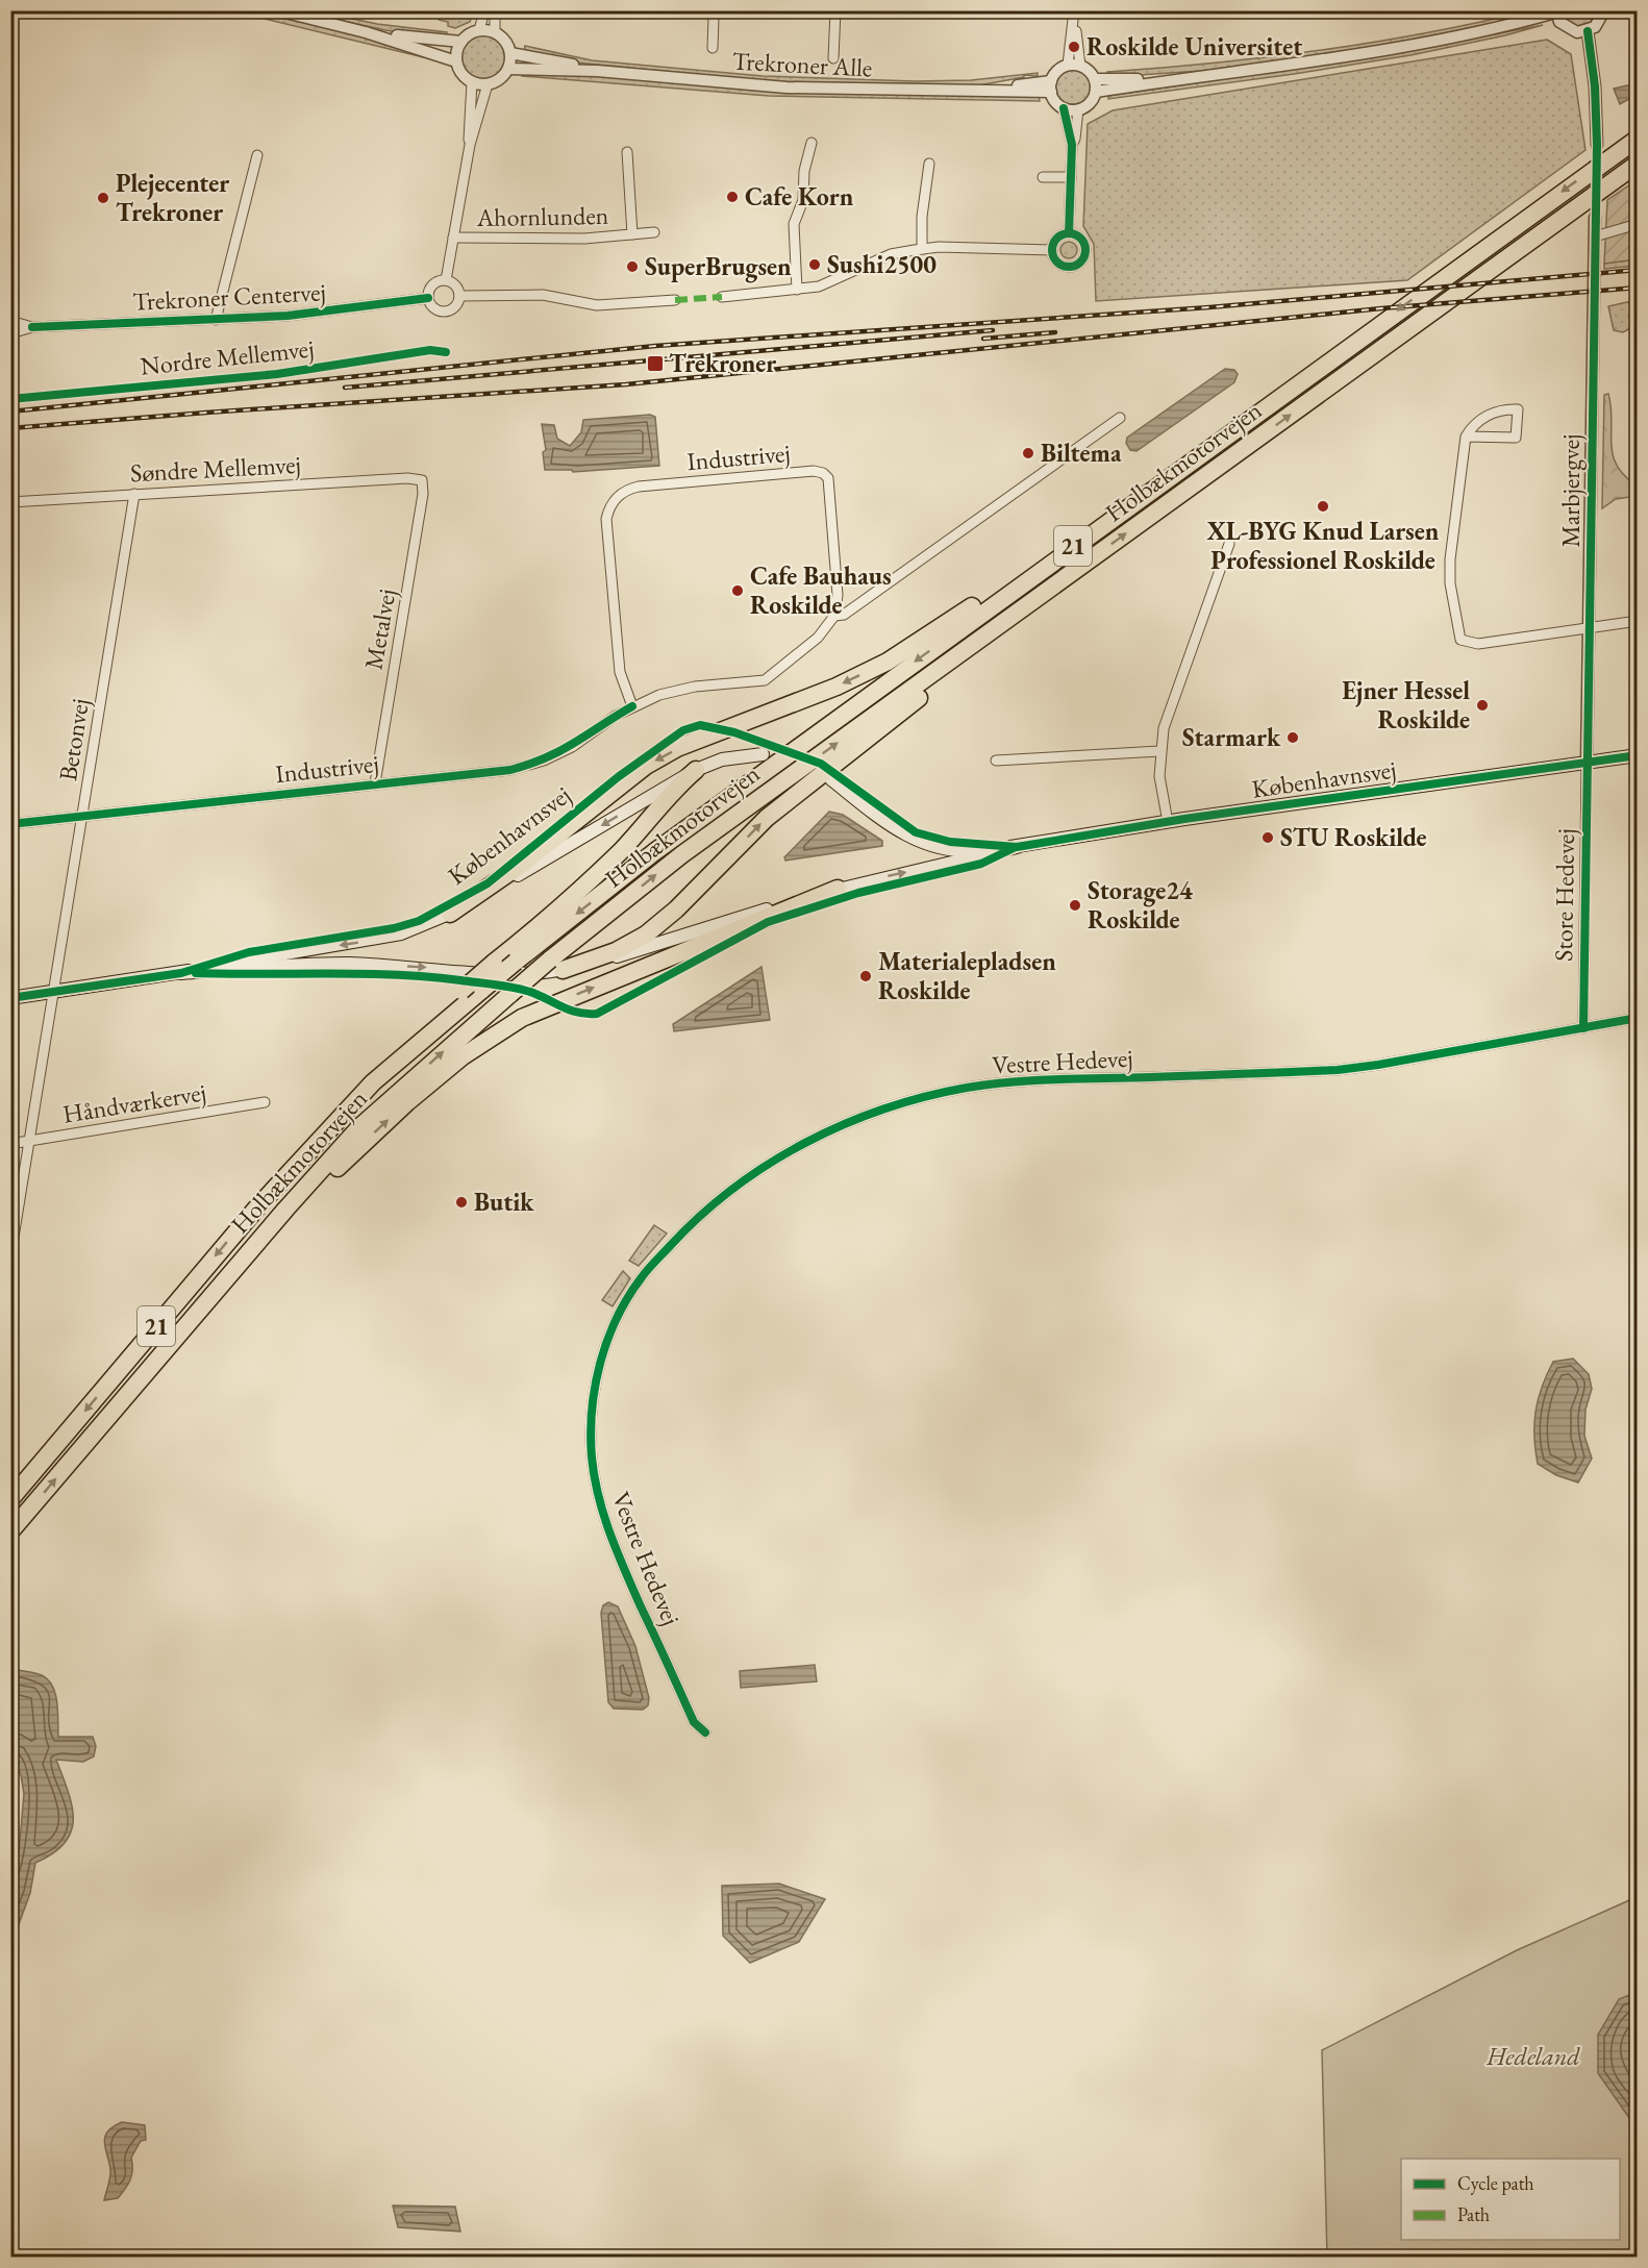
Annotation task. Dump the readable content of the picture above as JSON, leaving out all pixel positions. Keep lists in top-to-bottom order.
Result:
{
  "streets": {
    "highway": ["Holbækmotorvejen", "21"],
    "main road": ["Københavnsvej"],
    "street": [
      "Trekroner Alle",
      "Ahornlunden",
      "Trekroner Centervej",
      "Industrivej",
      "Søndre Mellemvej",
      "Marbjergvej",
      "Metalvej",
      "Betonvej",
      "Store Hedevej",
      "Vestre Hedevej",
      "Håndværkervej"
    ],
    "cycle path": ["Nordre Mellemvej"]
  },
  "crossings": [
    ["Industrivej", "Metalvej"],
    ["Industrivej", "Betonvej"],
    ["Holbækmotorvejen", "Københavnsvej"],
    ["Søndre Mellemvej", "Metalvej"],
    ["Søndre Mellemvej", "Betonvej"],
    ["Marbjergvej", "Københavnsvej"],
    ["Marbjergvej", "Store Hedevej"],
    ["Betonvej", "Københavnsvej"],
    ["Betonvej", "Håndværkervej"],
    ["Københavnsvej", "Store Hedevej"],
    ["Store Hedevej", "Vestre Hedevej"]
  ],
  "parks": ["Hedeland"],
  "places": {
    "other": [
      "Roskilde Universitet",
      "Cafe Korn",
      "Plejecenter Trekroner",
      "Sushi2500",
      "SuperBrugsen",
      "Biltema",
      "XL-BYG Knud Larsen Professionel Roskilde",
      "Cafe Bauhaus Roskilde",
      "Ejner Hessel Roskilde",
      "Starmark",
      "STU Roskilde",
      "Storage24 Roskilde",
      "Materialepladsen Roskilde",
      "Butik"
    ],
    "transit": ["Trekroner"]
  },
  "legend": ["Cycle path", "Path"]
}
